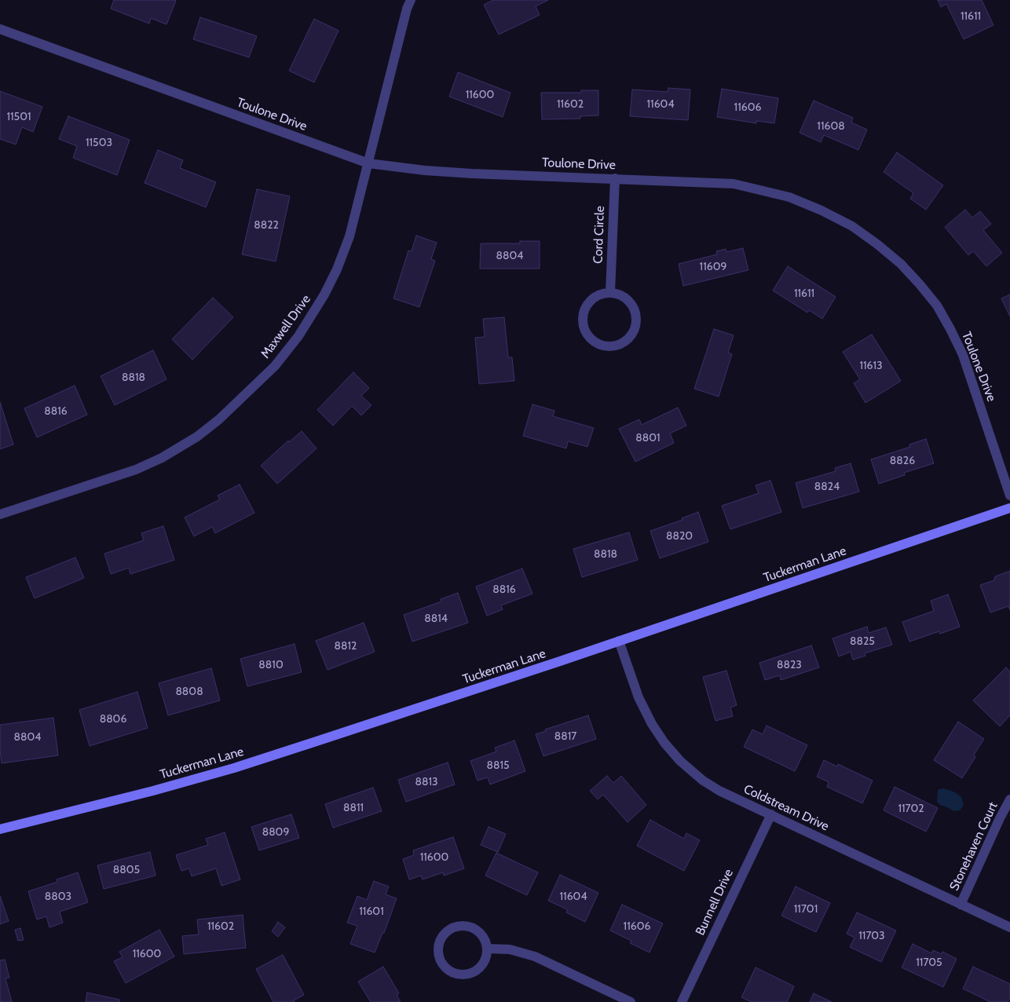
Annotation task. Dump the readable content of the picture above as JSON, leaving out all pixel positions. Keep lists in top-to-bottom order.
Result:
{
  "streets": {
    "main road": ["Tuckerman Lane"],
    "street": [
      "Toulone Drive",
      "Cord Circle",
      "Maxwell Drive",
      "Coldstream Drive",
      "Stonehaven Court",
      "Bunnell Drive"
    ]
  },
  "crossings": [
    ["Toulone Drive", "Cord Circle"],
    ["Toulone Drive", "Maxwell Drive"],
    ["Tuckerman Lane", "Coldstream Drive"],
    ["Coldstream Drive", "Stonehaven Court"],
    ["Coldstream Drive", "Bunnell Drive"]
  ],
  "house_numbers": [
    "11611",
    "11600",
    "11602",
    "11604",
    "11606",
    "11501",
    "11608",
    "11503",
    "8822",
    "8804",
    "11609",
    "11611",
    "11613",
    "8818",
    "8816",
    "8801",
    "8826",
    "8824",
    "8820",
    "8818",
    "8816",
    "8814",
    "8825",
    "8812",
    "8810",
    "8823",
    "8808",
    "8806",
    "8817",
    "8804",
    "8815",
    "8813",
    "8811",
    "11702",
    "8809",
    "11600",
    "8805",
    "8803",
    "11604",
    "11701",
    "11601",
    "11602",
    "11606",
    "11703",
    "11600",
    "11705"
  ]
}
